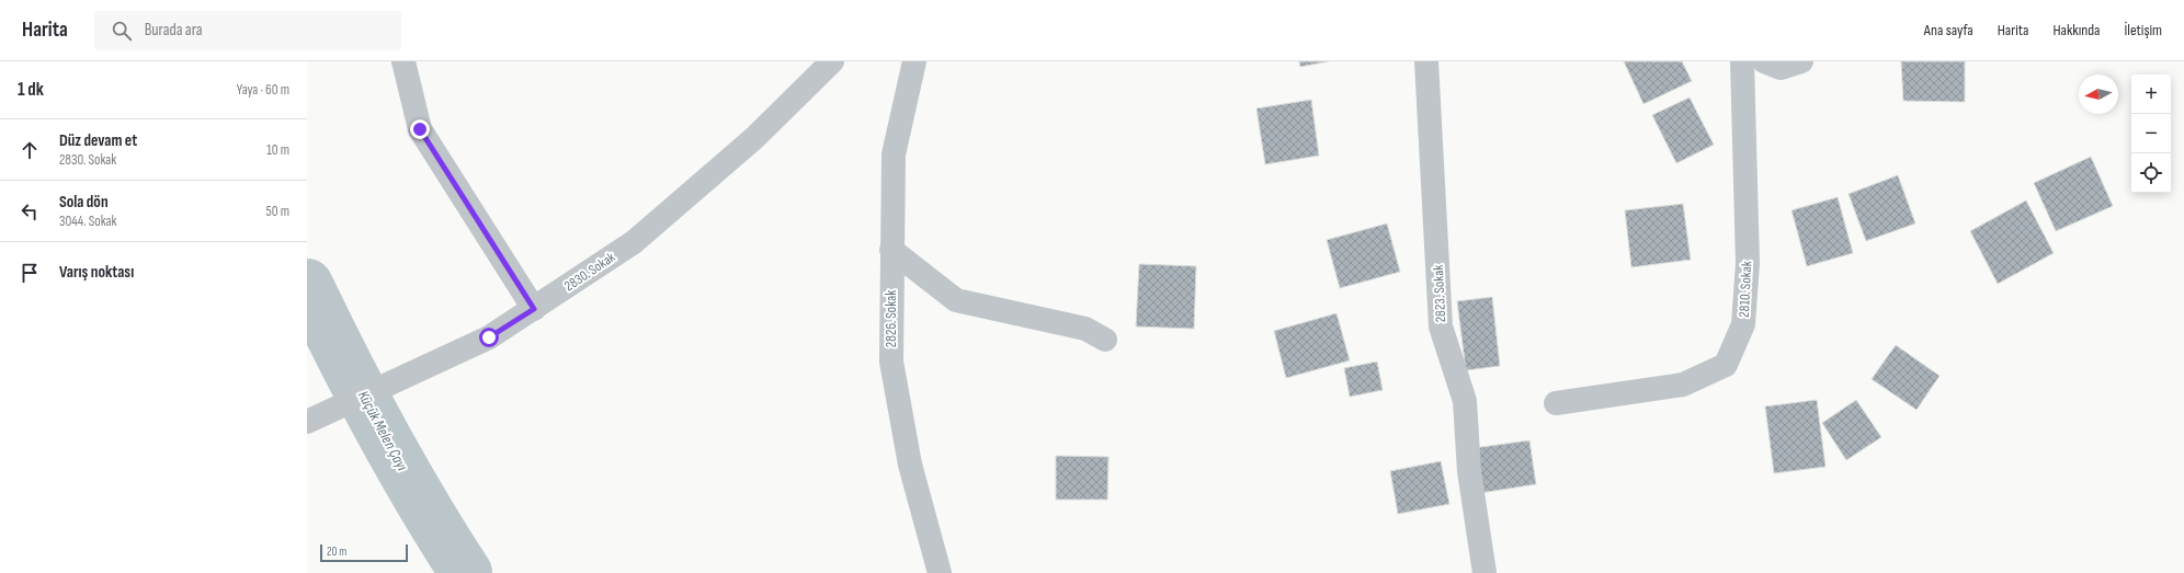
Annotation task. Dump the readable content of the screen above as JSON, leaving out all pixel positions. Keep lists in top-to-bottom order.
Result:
{
  "streets": {
    "street": [
      "2830. Sokak",
      "2810. Sokak",
      "2823. Sokak",
      "2826. Sokak"
    ]
  },
  "water": ["Küçük Melen Çayı"],
  "scale_bar": "20 m",
  "north": "left",
  "page": {
    "header": "Harita",
    "search": "Burada ara",
    "nav": [
      "Ana sayfa",
      "Harita",
      "Hakkında",
      "İletişim"
    ],
    "heading": ["1 dk", "Yaya · 60 m"],
    "map_buttons": ["+", "−"],
    "list": [
      ["Düz devam et", "2830. Sokak", "10 m"],
      ["Sola dön", "3044. Sokak", "50 m"],
      "Varış noktası"
    ],
    "scale": "20 m"
  }
}
